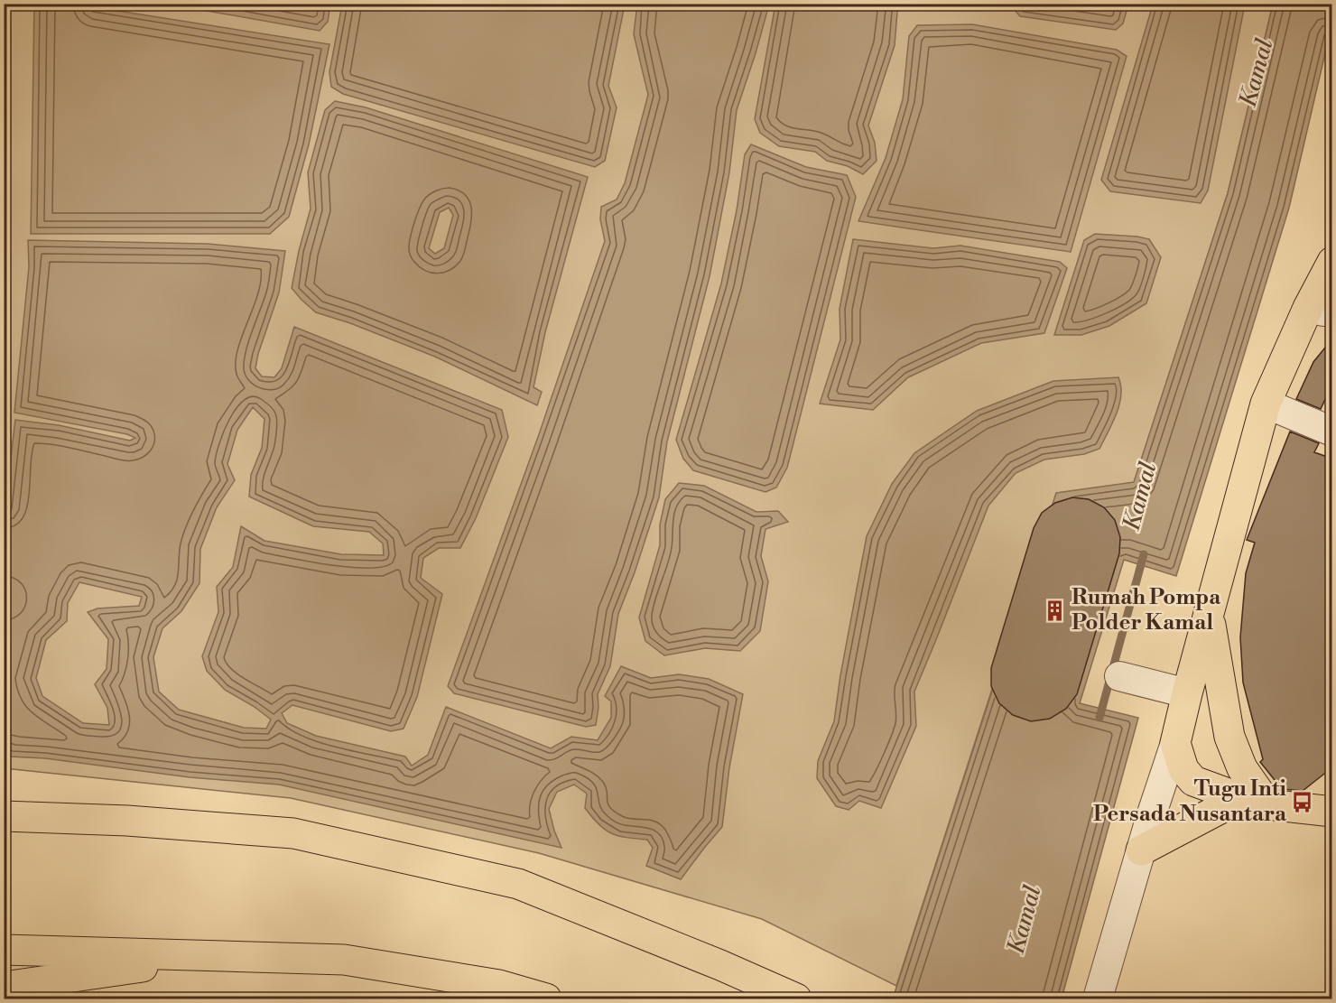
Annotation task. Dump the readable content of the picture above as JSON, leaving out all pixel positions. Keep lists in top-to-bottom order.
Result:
{
  "water": ["Kamal"],
  "places": {
    "building": ["Rumah Pompa Polder Kamal"],
    "bus stop": ["Tugu Inti Persada Nusantara"]
  }
}
